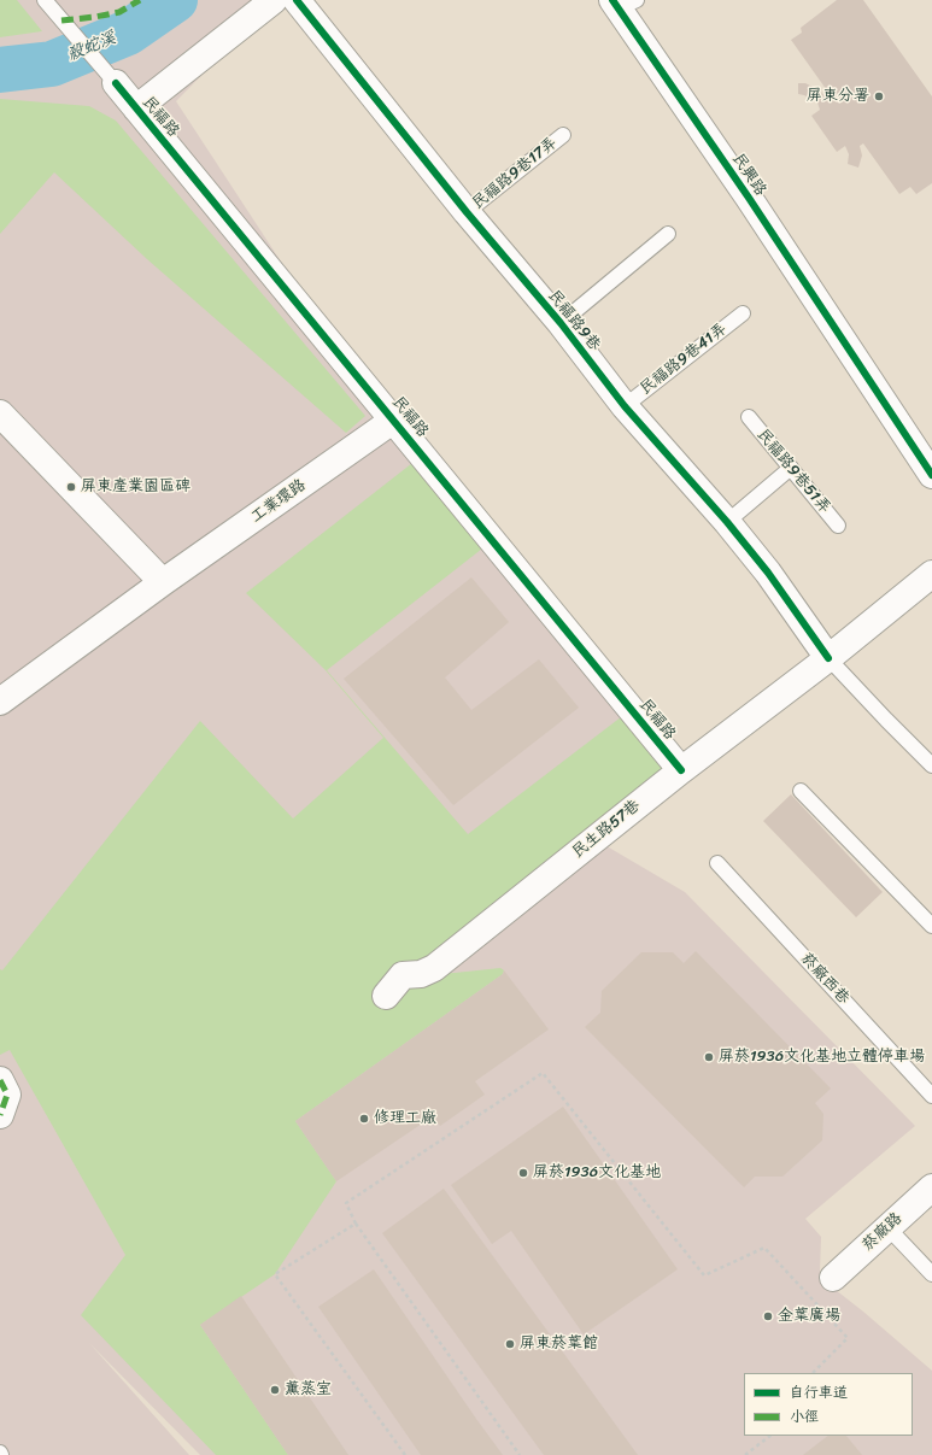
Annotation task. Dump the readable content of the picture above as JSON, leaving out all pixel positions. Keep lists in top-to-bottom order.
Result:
{
  "streets": {
    "street": [
      "民福路",
      "民興路",
      "民福路9巷",
      "工業環路",
      "民生路57巷",
      "菸廠路"
    ],
    "lane": [
      "民福路9巷17弄",
      "民福路9巷41弄",
      "民福路9巷51弄",
      "菸廠西巷"
    ]
  },
  "crossings": [
    ["民福路", "工業環路"],
    ["民福路", "民生路57巷"],
    ["民福路9巷17弄", "民福路9巷"],
    ["民福路9巷", "民福路9巷41弄"],
    ["民福路9巷", "民生路57巷"]
  ],
  "water": ["殺蛇溪"],
  "places": [
    "屏東分署",
    "屏東產業園區碑",
    "屏菸1936文化基地立體停車場",
    "修理工廠",
    "屏菸1936文化基地",
    "金葉廣場",
    "屏東菸葉館",
    "薰蒸室"
  ],
  "legend": ["自行車道", "小徑"]
}
